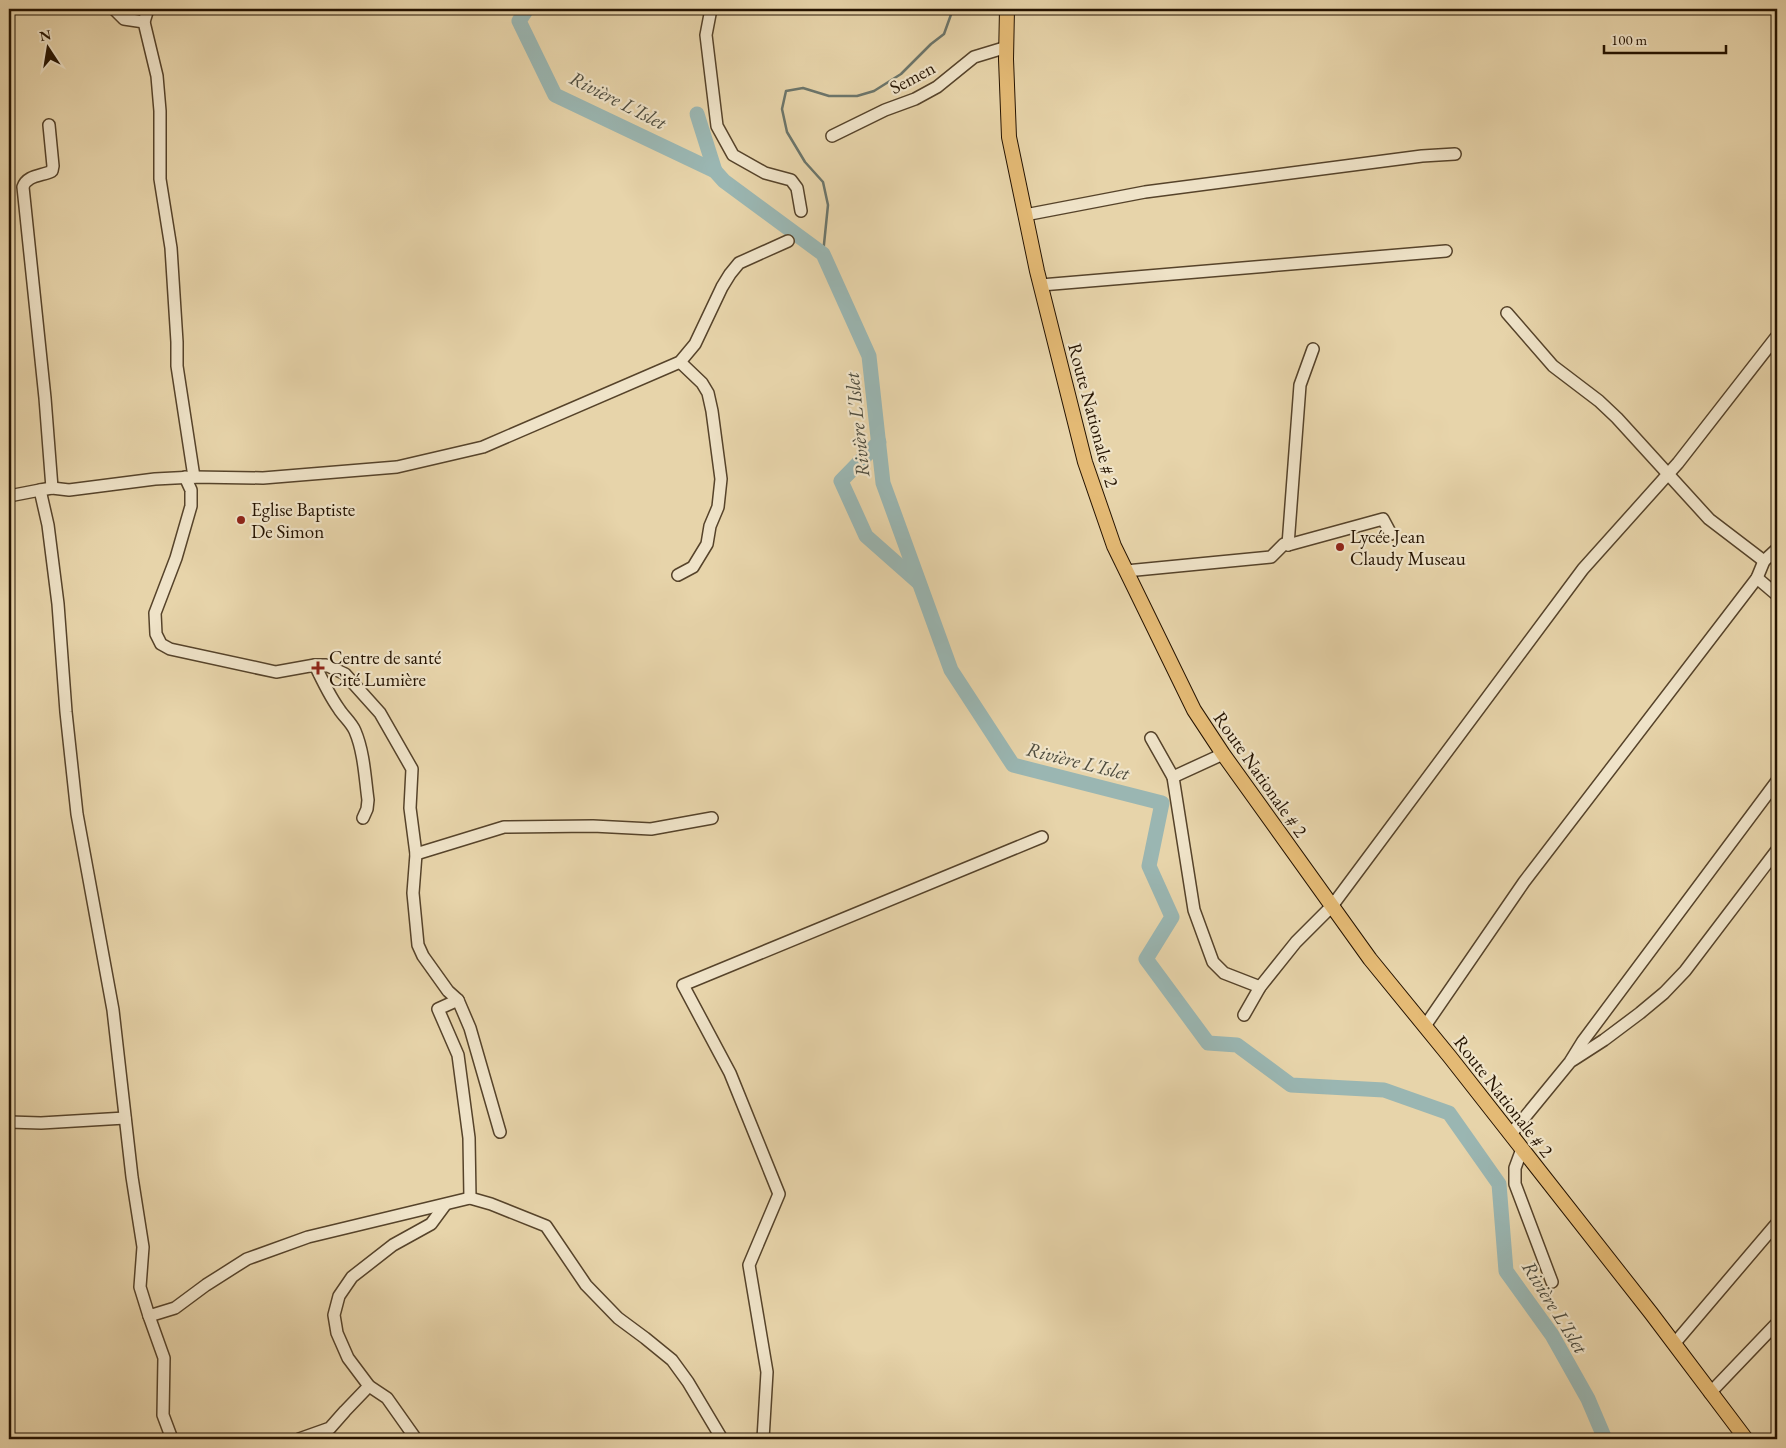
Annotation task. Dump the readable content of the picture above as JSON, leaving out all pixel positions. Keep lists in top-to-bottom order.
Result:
{
  "streets": {
    "main road": ["Route Nationale # 2"],
    "street": ["Semen"]
  },
  "crossings": [
    ["Semen", "Route Nationale # 2"]
  ],
  "water": ["Rivière L'Islet"],
  "places": {
    "other": ["Eglise Baptiste De Simon", "Lycée Jean Claudy Museau"],
    "health": ["Centre de santé Cité Lumière"]
  },
  "scale_bar": "100 m",
  "north": "top"
}
